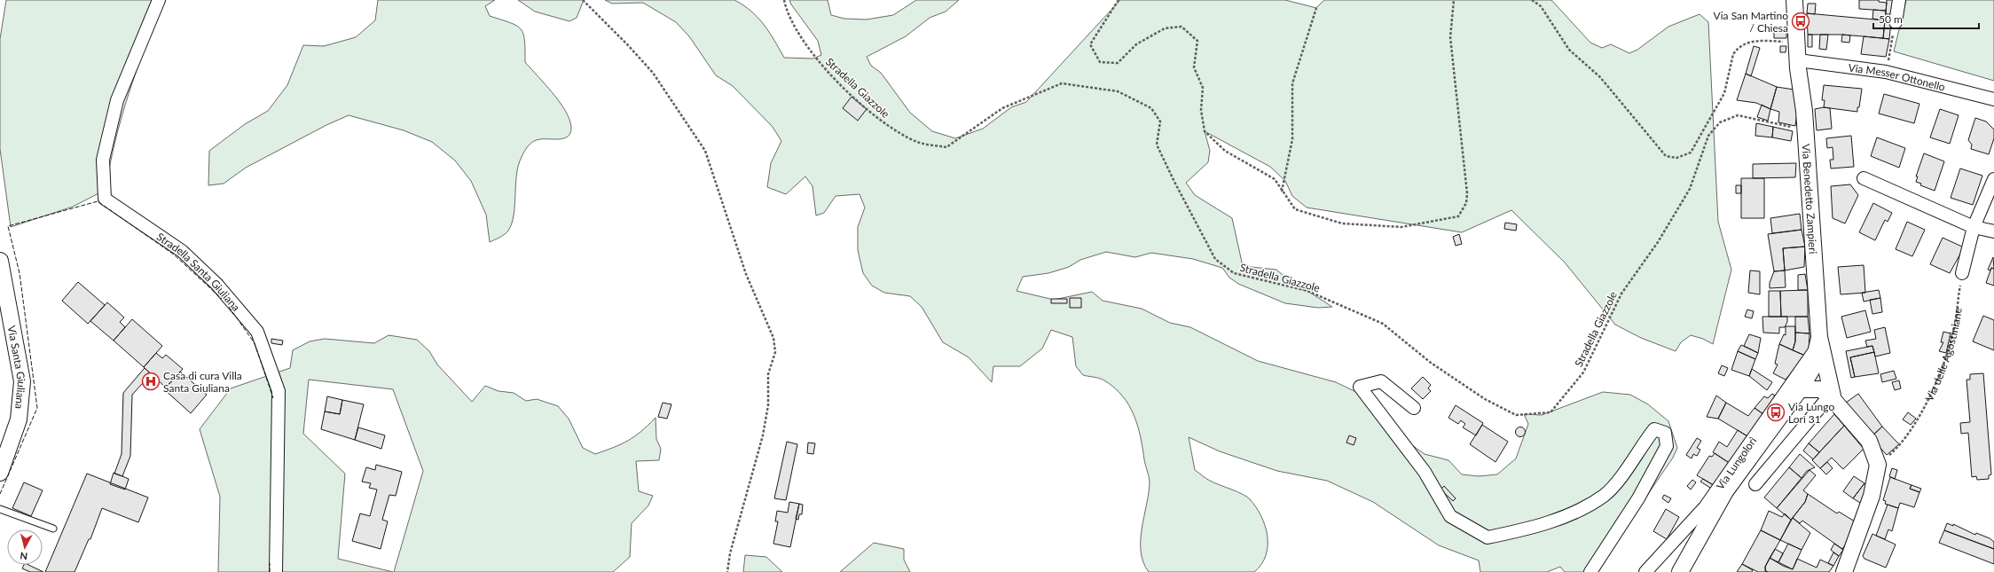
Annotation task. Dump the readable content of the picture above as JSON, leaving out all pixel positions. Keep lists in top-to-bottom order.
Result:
{
  "streets": {
    "street": [
      "Via Messer Ottonello",
      "Via Benedetto Zampieri",
      "Stradella Santa Giuliana",
      "Via Santa Giuliana",
      "Via Lungolorì"
    ],
    "path": ["Stradella Giazzole", "Via delle Agostiniane"]
  },
  "crossings": [
    ["Via Messer Ottonello", "Via Benedetto Zampieri"],
    ["Stradella Giazzole", "Via Benedetto Zampieri"],
    ["Via Benedetto Zampieri", "Via delle Agostiniane"],
    ["Via Benedetto Zampieri", "Via Lungolorì"]
  ],
  "places": {
    "bus stop": ["Via San Martino / Chiesa", "Via Lungo Lorì 31"],
    "hospital": ["Casa di cura Villa Santa Giuliana"]
  },
  "scale_bar": "50 m",
  "north": "bottom"
}
